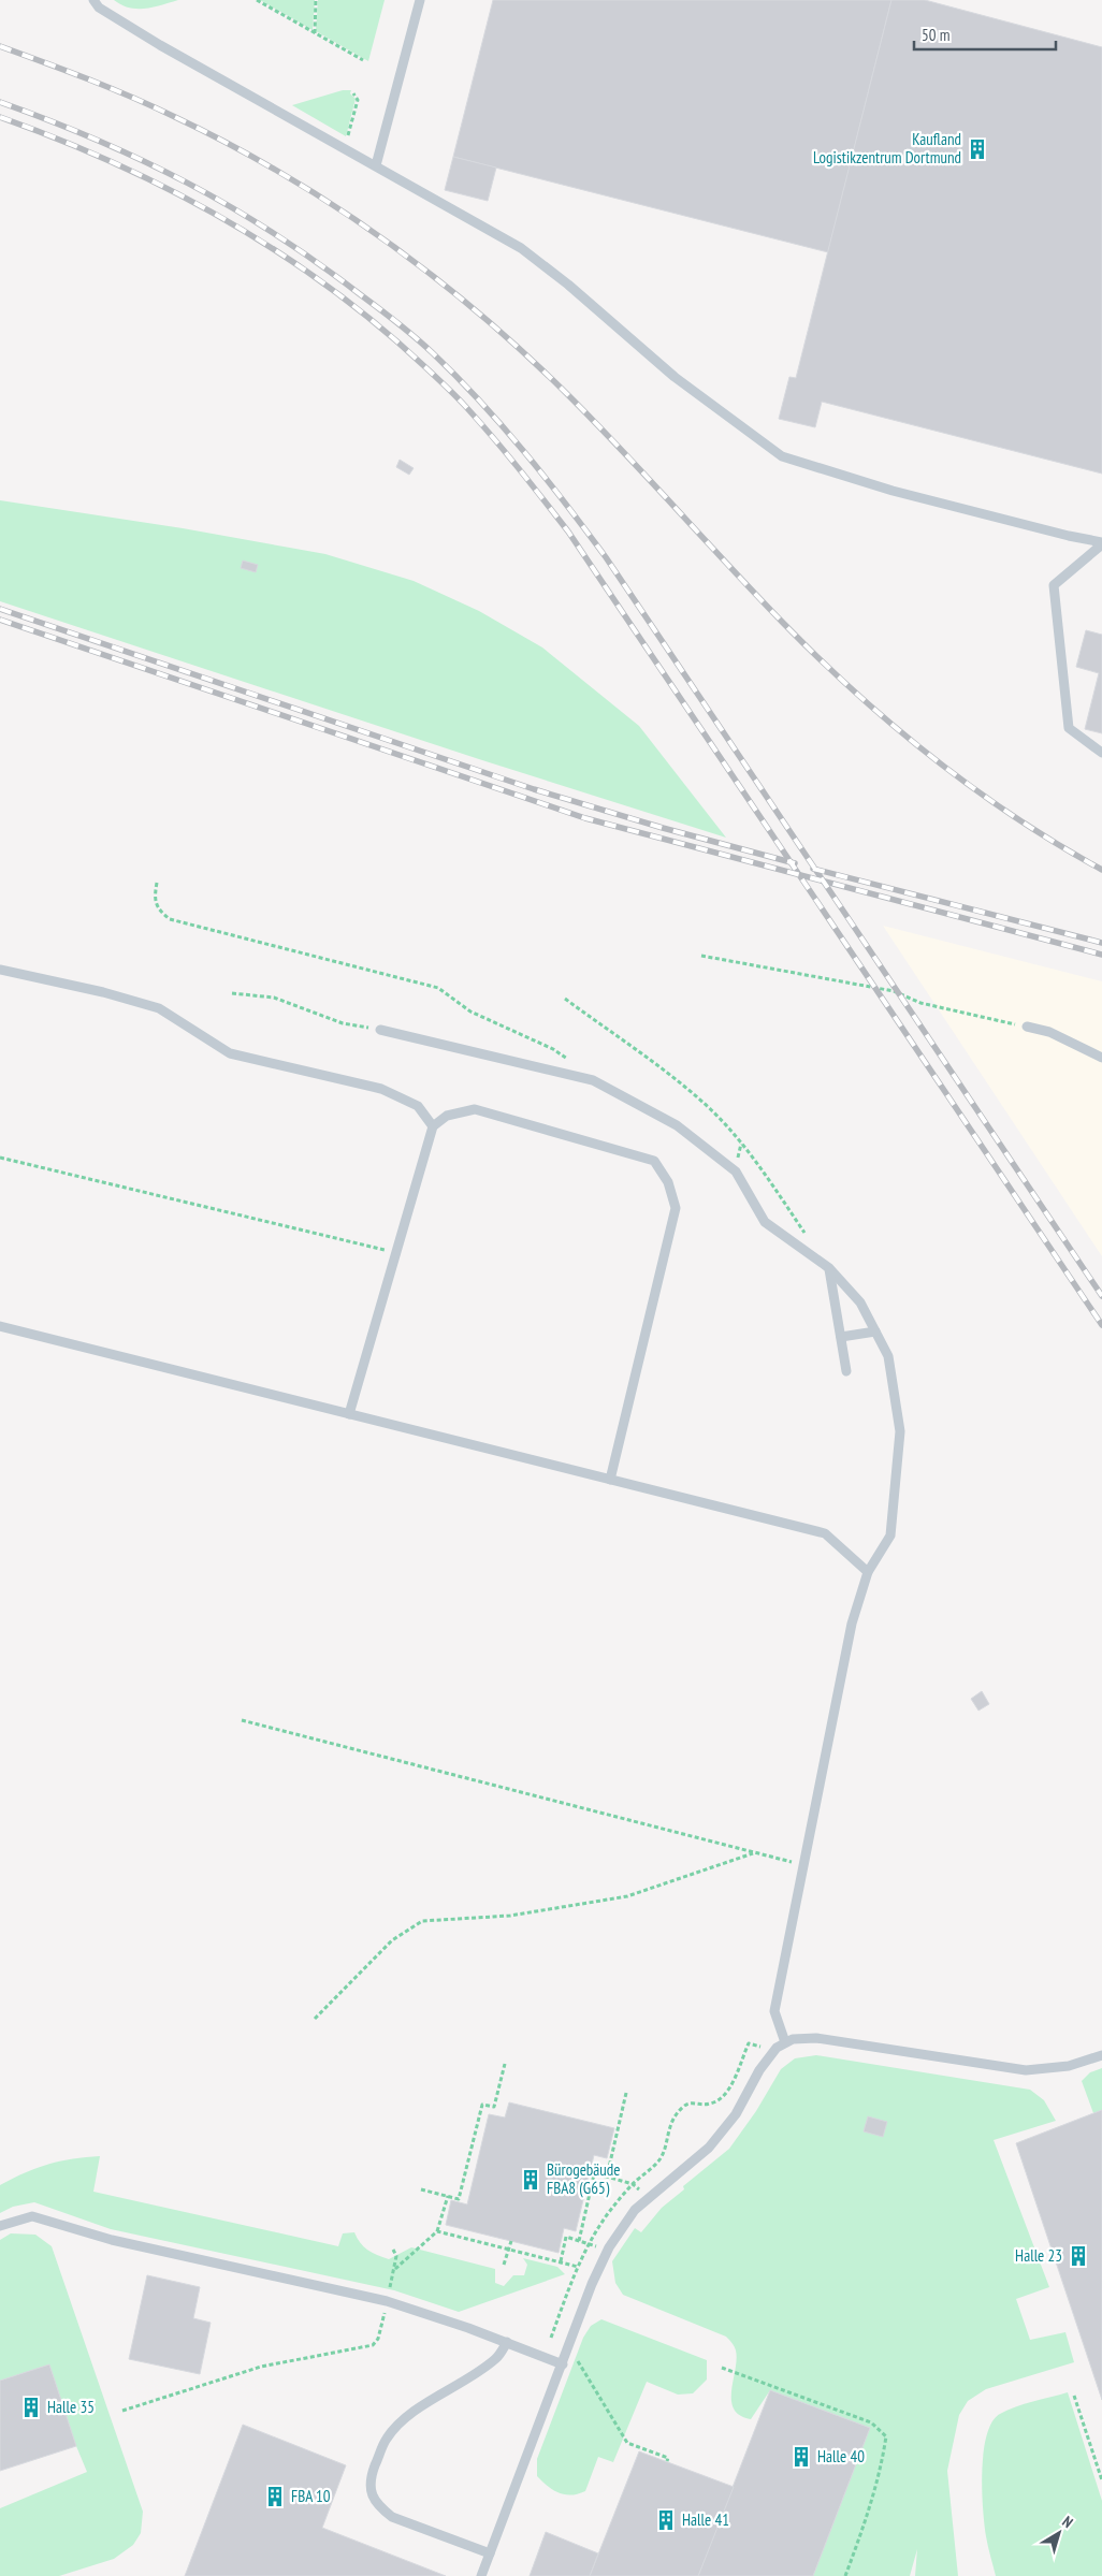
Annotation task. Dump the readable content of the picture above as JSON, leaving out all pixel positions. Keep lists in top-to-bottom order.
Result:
{
  "places": {
    "building": [
      "Kaufland Logistikzentrum Dortmund",
      "Bürogebäude FBA8 (G65)",
      "Halle 23",
      "Halle 35",
      "Halle 40",
      "FBA 10",
      "Halle 41"
    ]
  },
  "scale_bar": "50 m",
  "north": "top right"
}
